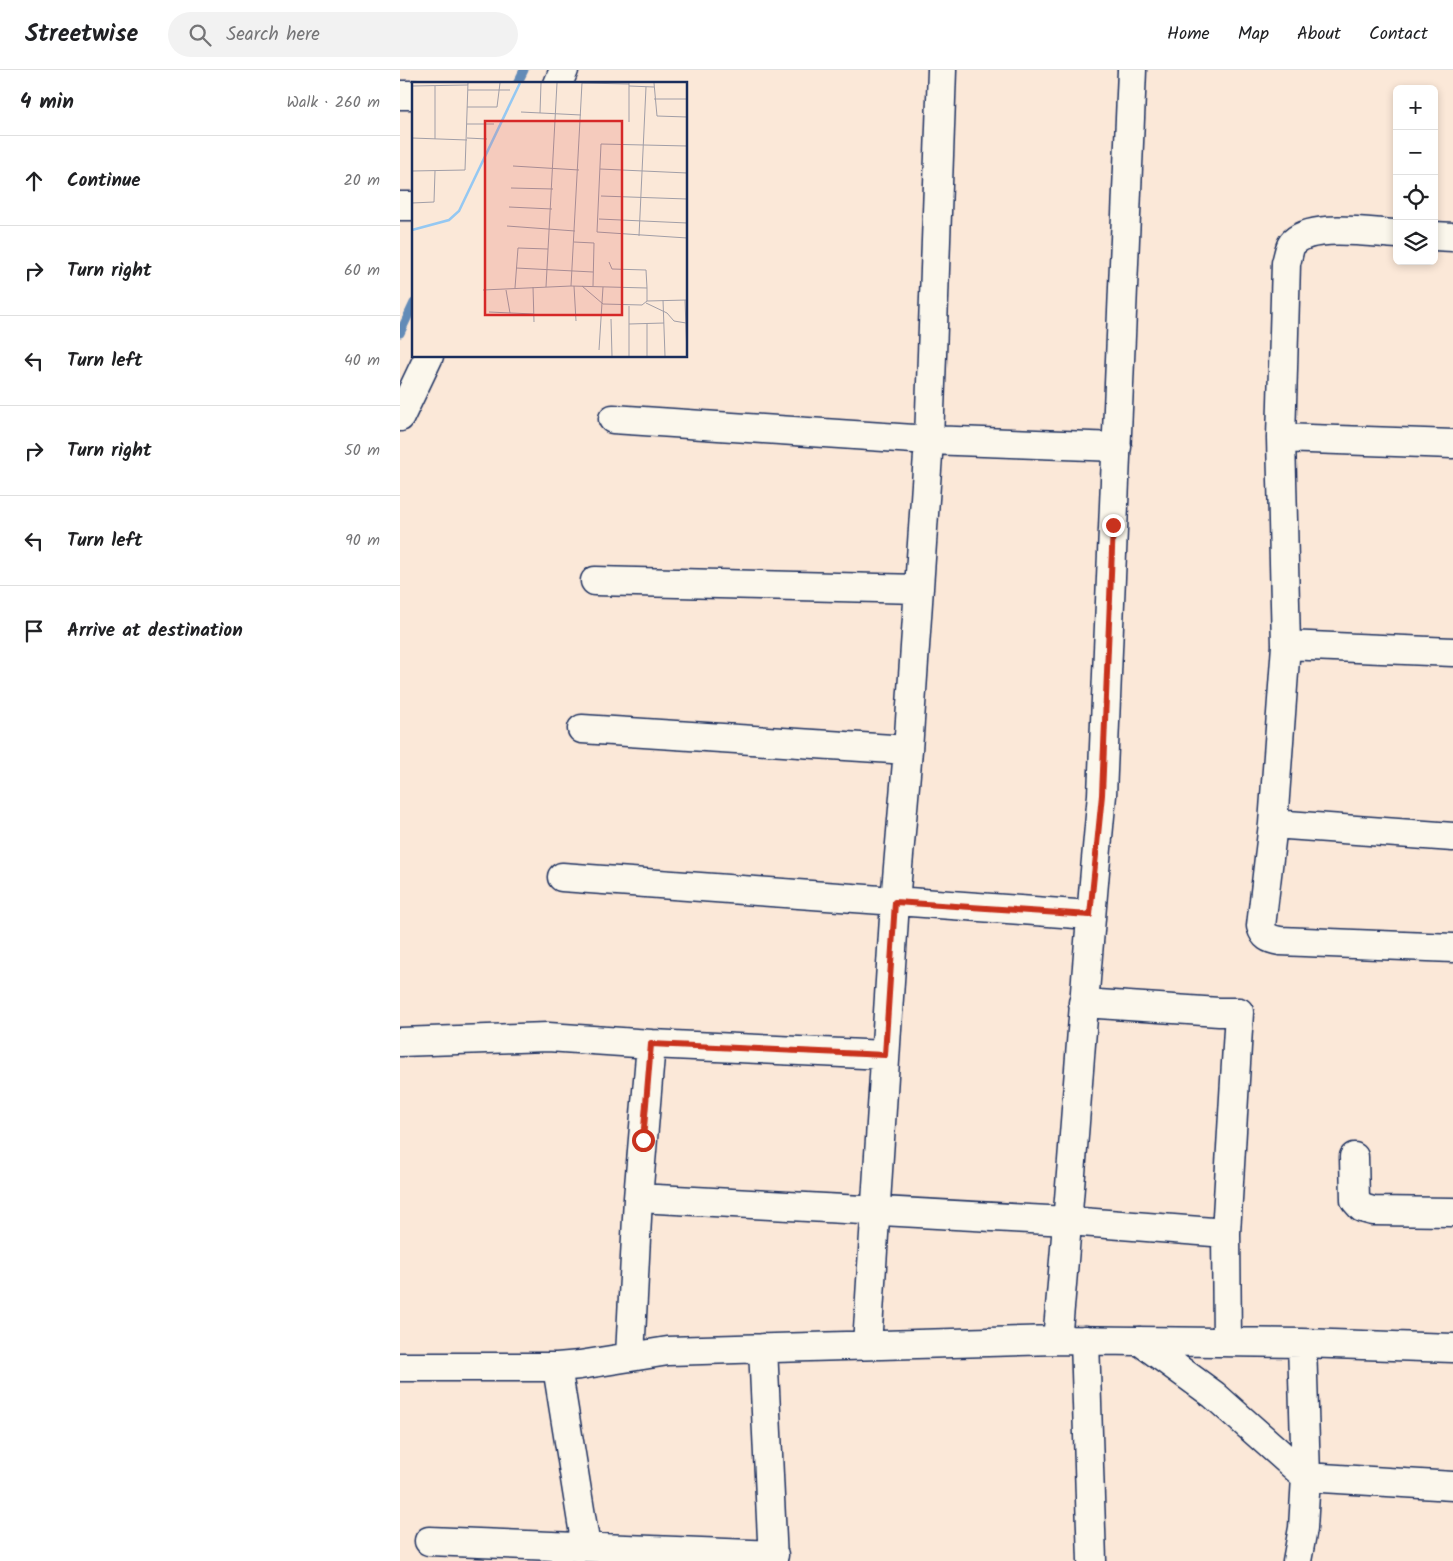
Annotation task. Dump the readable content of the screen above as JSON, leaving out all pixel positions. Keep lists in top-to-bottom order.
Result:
{
  "page": {
    "header": "Streetwise",
    "search": "Search here",
    "nav": [
      "Home",
      "Map",
      "About",
      "Contact"
    ],
    "heading": ["4 min", "Walk · 260 m"],
    "map_buttons": ["+", "−"],
    "list": [
      ["Continue", "20 m"],
      ["Turn right", "60 m"],
      ["Turn left", "40 m"],
      ["Turn right", "50 m"],
      ["Turn left", "90 m"],
      "Arrive at destination"
    ]
  }
}
